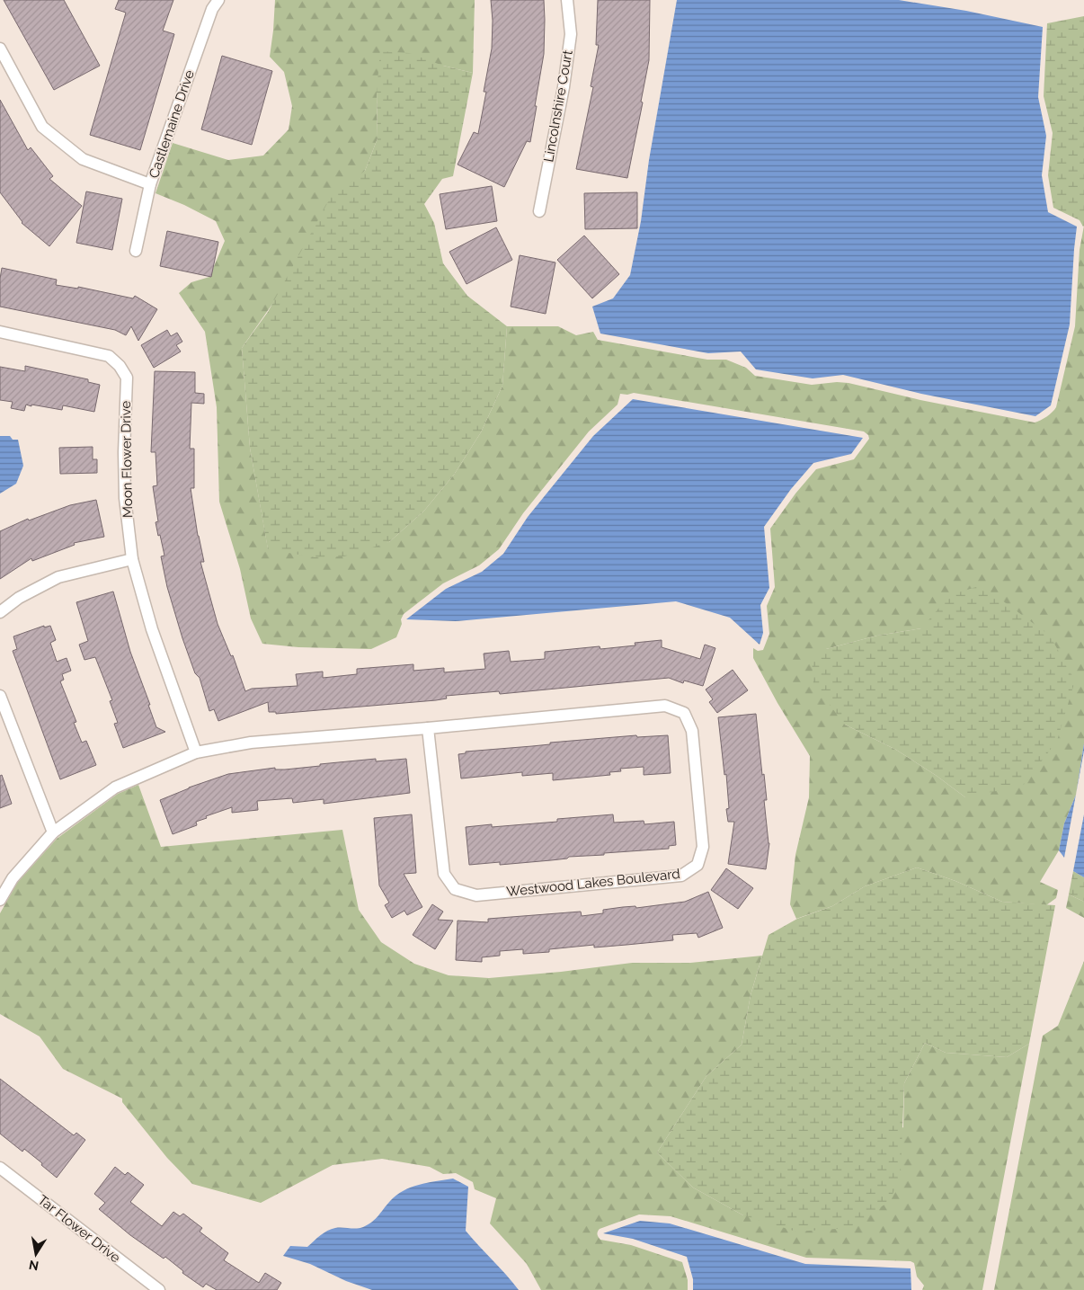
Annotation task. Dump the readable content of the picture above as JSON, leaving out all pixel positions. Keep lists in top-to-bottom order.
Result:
{
  "streets": {
    "street": [
      "Lincolnshire Court",
      "Castlemaine Drive",
      "Moon Flower Drive",
      "Westwood Lakes Boulevard",
      "Tar Flower Drive"
    ]
  },
  "crossings": [
    ["Moon Flower Drive", "Westwood Lakes Boulevard"]
  ],
  "north": "bottom"
}
